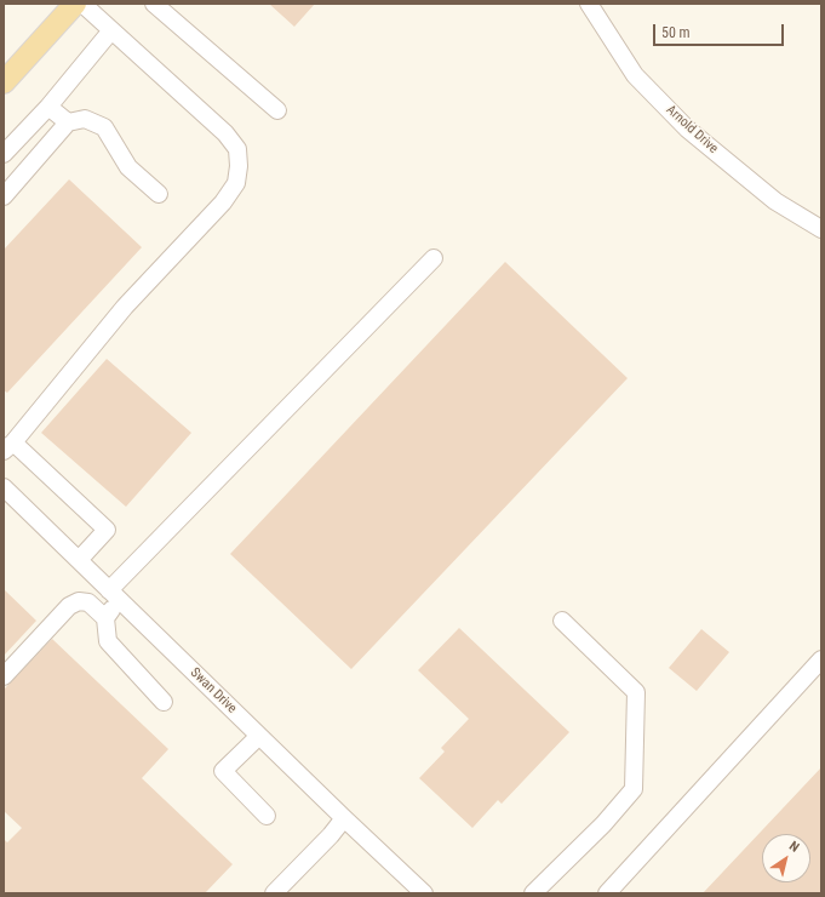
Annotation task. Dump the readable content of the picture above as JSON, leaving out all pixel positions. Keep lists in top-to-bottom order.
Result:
{
  "streets": {
    "street": ["Arnold Drive", "Swan Drive"]
  },
  "scale_bar": "50 m",
  "north": "top right"
}
